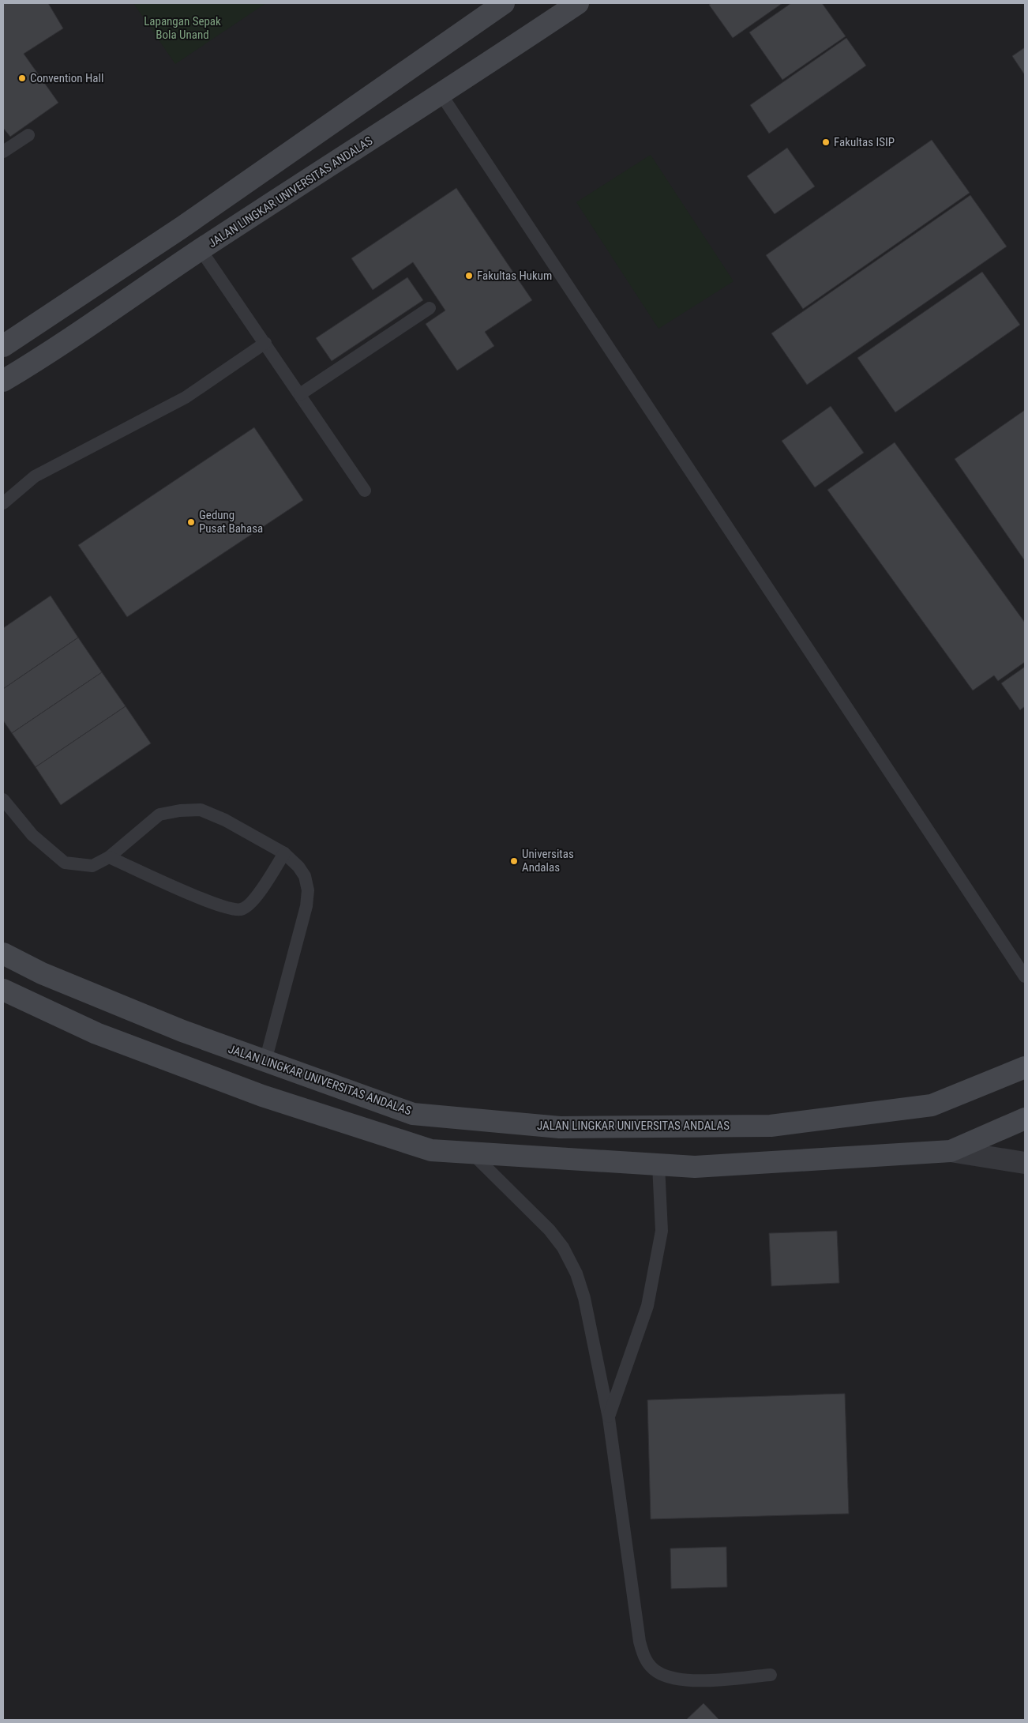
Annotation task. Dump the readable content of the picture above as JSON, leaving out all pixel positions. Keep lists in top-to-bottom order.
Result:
{
  "streets": {
    "street": ["JALAN LINGKAR UNIVERSITAS ANDALAS"]
  },
  "parks": ["Lapangan Sepak Bola Unand"],
  "places": [
    "Convention Hall",
    "Fakultas ISIP",
    "Fakultas Hukum",
    "Gedung Pusat Bahasa",
    "Universitas Andalas"
  ]
}
